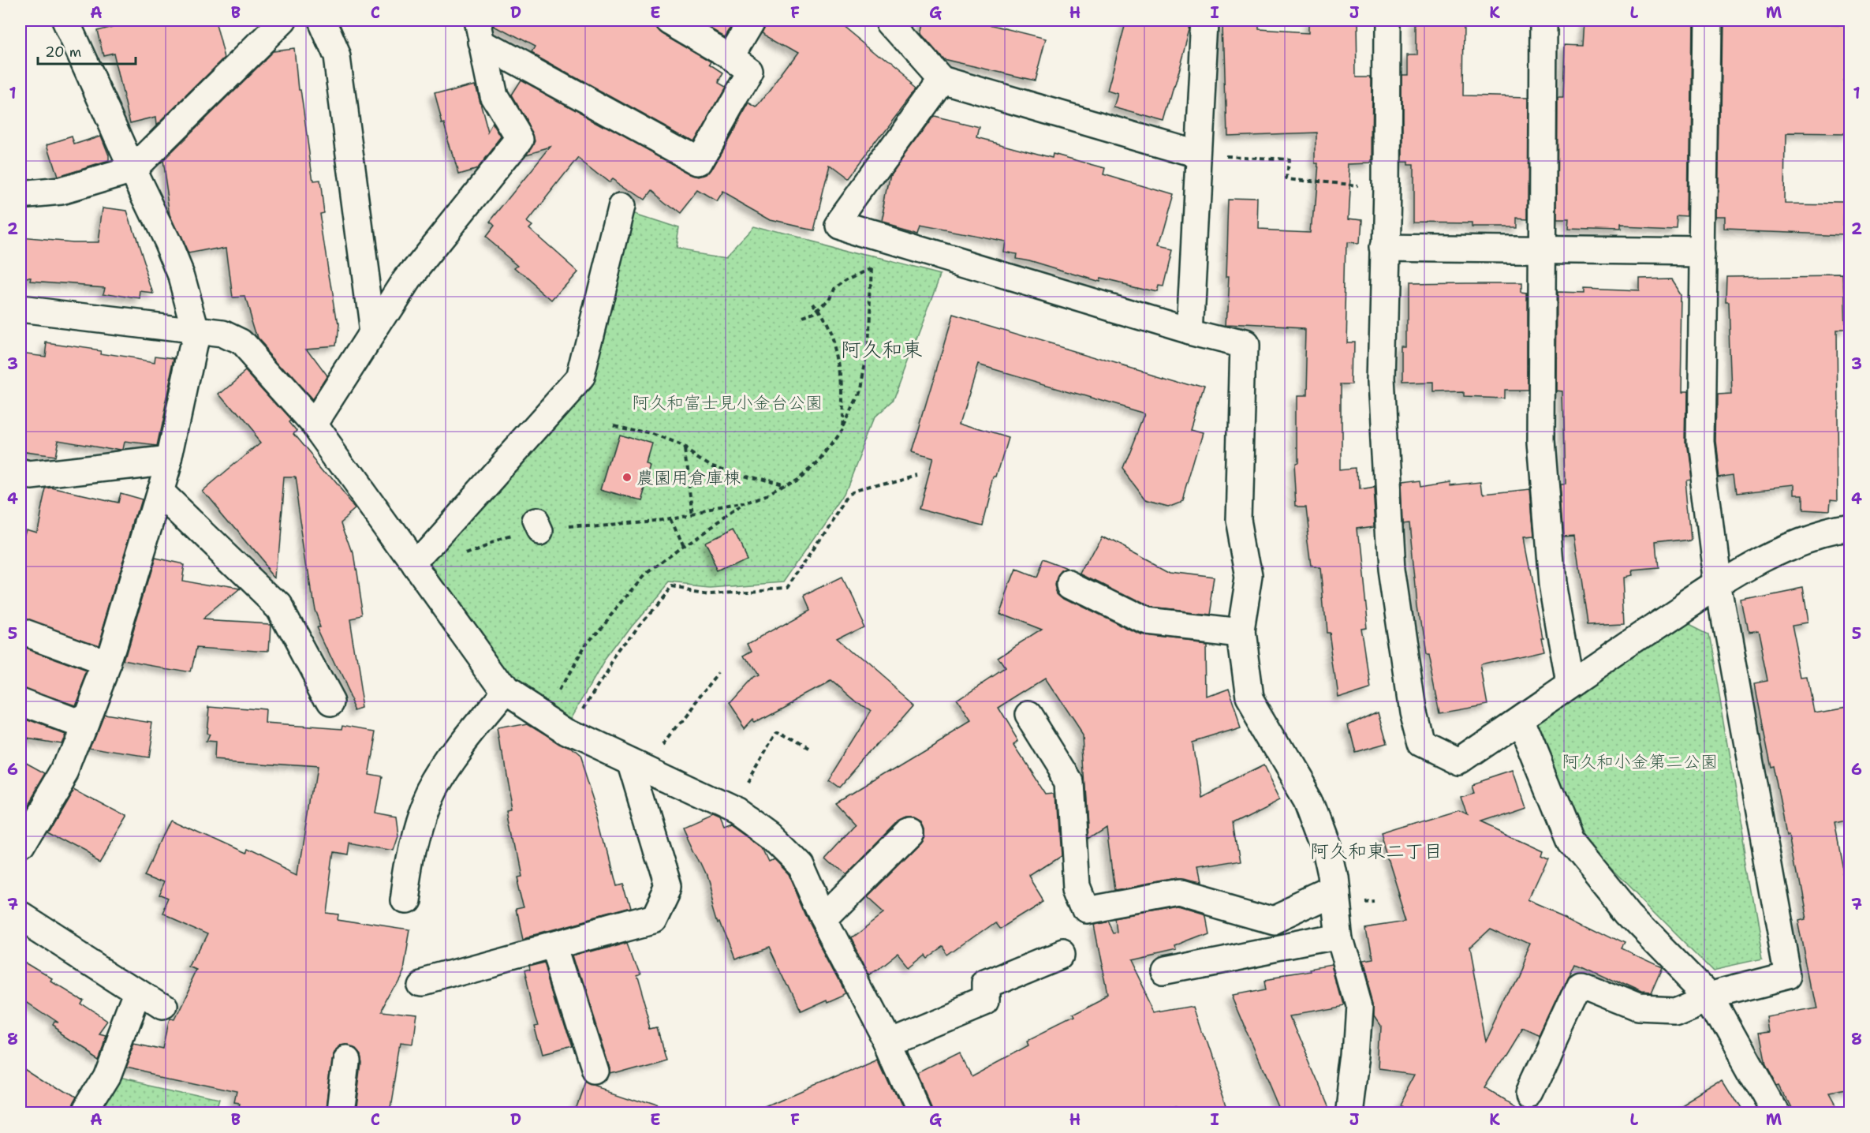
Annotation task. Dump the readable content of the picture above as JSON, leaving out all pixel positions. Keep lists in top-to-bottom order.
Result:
{
  "districts": ["阿久和東", "阿久和東二丁目"],
  "parks": ["阿久和富士見小金台公園", "阿久和小金第二公園"],
  "places": ["農園用倉庫棟"],
  "scale_bar": "20 m",
  "grid": {
    "columns": [
      "A",
      "B",
      "C",
      "D",
      "E",
      "F",
      "G",
      "H",
      "I",
      "J",
      "K",
      "L",
      "M"
    ],
    "rows": [
      "1",
      "2",
      "3",
      "4",
      "5",
      "6",
      "7",
      "8"
    ]
  }
}
